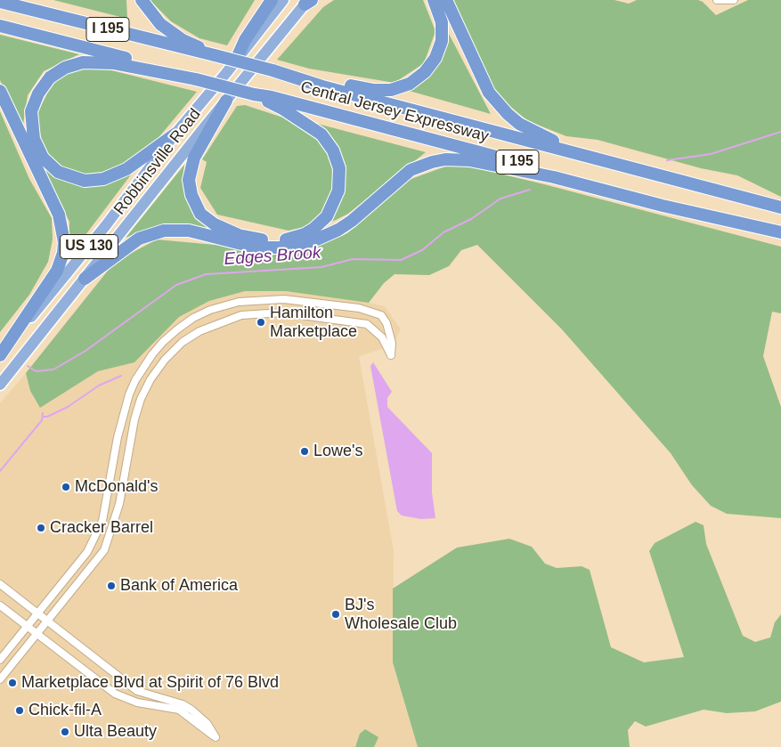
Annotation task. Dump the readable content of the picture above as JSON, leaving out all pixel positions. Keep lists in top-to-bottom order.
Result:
{
  "streets": {
    "highway": [
      "I 195",
      "Central Jersey Expressway",
      "Robbinsville Road",
      "US 130"
    ]
  },
  "water": ["Edges Brook"],
  "places": [
    "Hamilton Marketplace",
    "Lowe's",
    "McDonald's",
    "Cracker Barrel",
    "Bank of America",
    "BJ's Wholesale Club",
    "Marketplace Blvd at Spirit of 76 Blvd",
    "Chick-fil-A",
    "Ulta Beauty"
  ]
}
